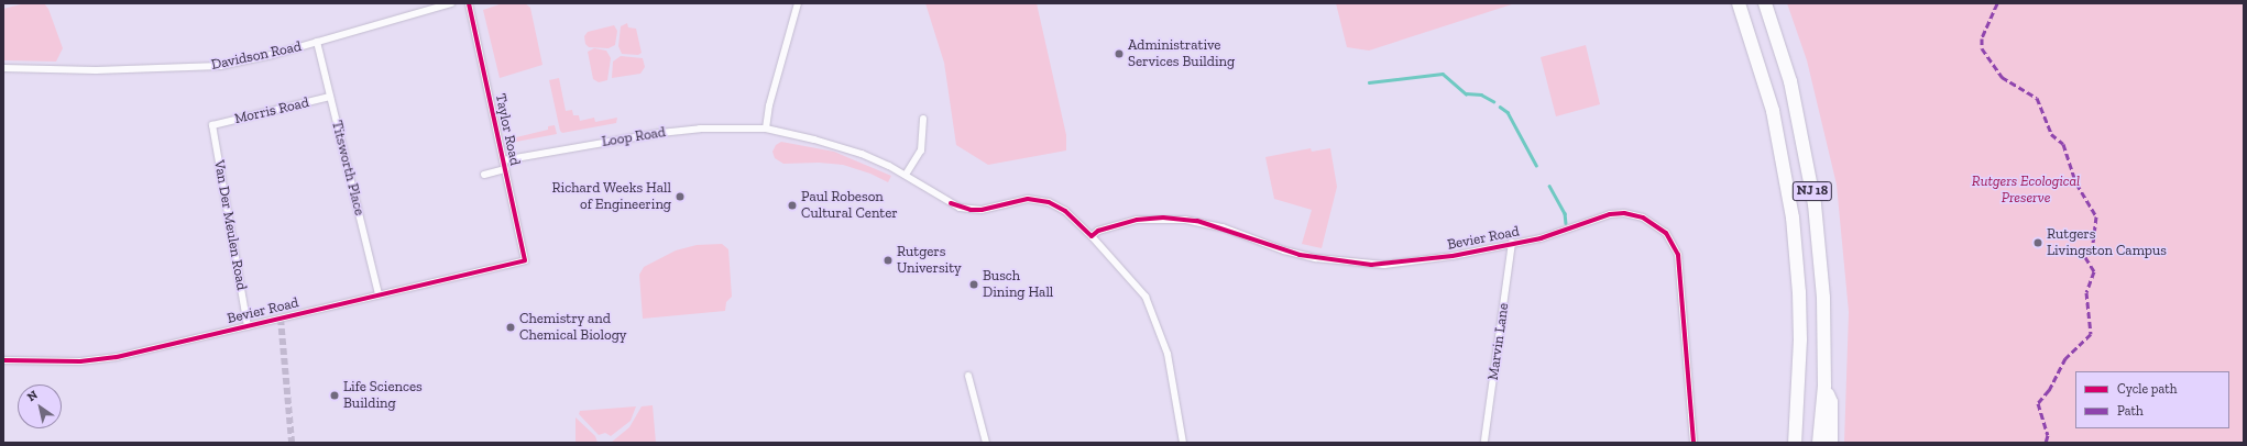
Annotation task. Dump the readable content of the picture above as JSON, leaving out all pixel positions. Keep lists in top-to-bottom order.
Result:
{
  "streets": {
    "highway": ["NJ 18"],
    "street": [
      "Davidson Road",
      "Morris Road",
      "Taylor Road",
      "Loop Road",
      "Titsworth Place",
      "Van Der Meulen Road",
      "Bevier Road",
      "Marvin Lane"
    ]
  },
  "crossings": [
    ["Davidson Road", "Titsworth Place"],
    ["Morris Road", "Titsworth Place"],
    ["Morris Road", "Van Der Meulen Road"],
    ["Taylor Road", "Loop Road"],
    ["Taylor Road", "Bevier Road"],
    ["Loop Road", "Bevier Road"],
    ["Titsworth Place", "Bevier Road"],
    ["Van Der Meulen Road", "Bevier Road"],
    ["Bevier Road", "Marvin Lane"]
  ],
  "parks": ["Rutgers Ecological Preserve"],
  "places": [
    "Administrative Services Building",
    "Richard Weeks Hall of Engineering",
    "Paul Robeson Cultural Center",
    "Rutgers Livingston Campus",
    "Rutgers University",
    "Busch Dining Hall",
    "Chemistry and Chemical Biology",
    "Life Sciences Building"
  ],
  "legend": ["Cycle path", "Path"],
  "north": "top left"
}
